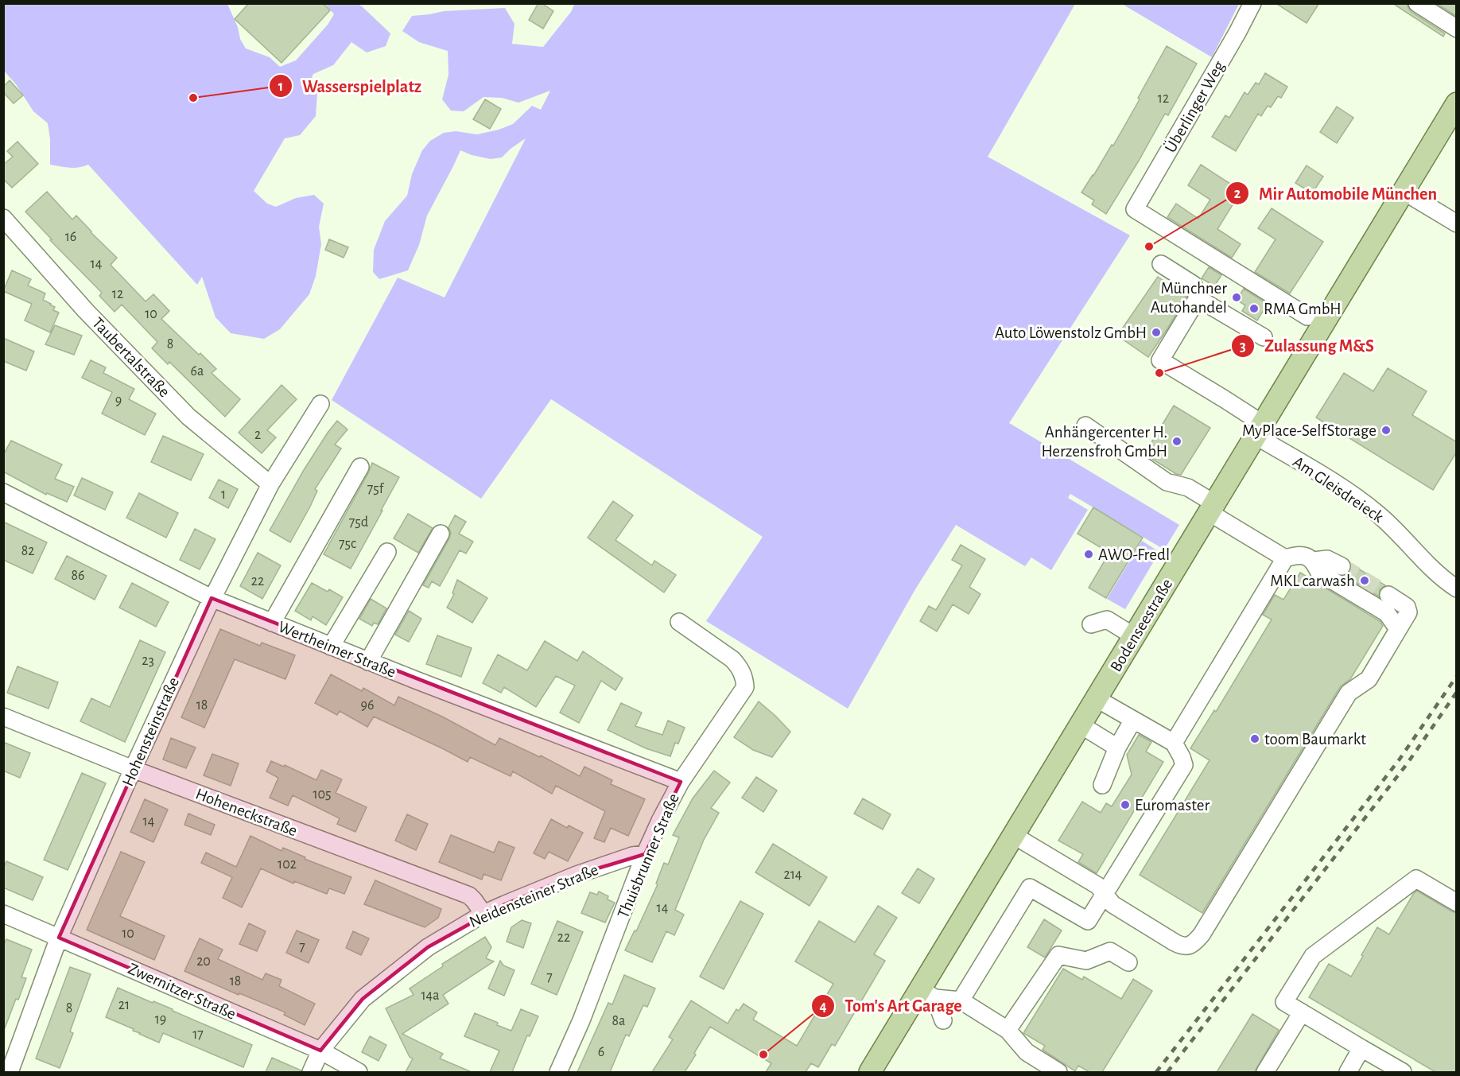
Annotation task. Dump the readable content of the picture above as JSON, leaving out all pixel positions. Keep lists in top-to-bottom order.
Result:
{
  "streets": {
    "main road": ["Bodenseestraße"],
    "street": [
      "Überlinger Weg",
      "Taubertalstraße",
      "Am Gleisdreieck",
      "Wertheimer Straße",
      "Hohensteinstraße",
      "Hoheneckstraße",
      "Thuisbrunner Straße",
      "Neidensteiner Straße",
      "Zwernitzer Straße"
    ]
  },
  "crossings": [
    ["Taubertalstraße", "Hohensteinstraße"],
    ["Am Gleisdreieck", "Bodenseestraße"],
    ["Wertheimer Straße", "Hohensteinstraße"],
    ["Wertheimer Straße", "Thuisbrunner Straße"],
    ["Hohensteinstraße", "Hoheneckstraße"],
    ["Hohensteinstraße", "Zwernitzer Straße"],
    ["Hoheneckstraße", "Neidensteiner Straße"],
    ["Thuisbrunner Straße", "Neidensteiner Straße"],
    ["Neidensteiner Straße", "Zwernitzer Straße"]
  ],
  "places": [
    "Wasserspielplatz",
    "Mir Automobile München",
    "Münchner Autohandel",
    "RMA GmbH",
    "Auto Löwenstolz GmbH",
    "Zulassung M&S",
    "MyPlace-SelfStorage",
    "Anhängercenter H. Herzensfroh GmbH",
    "AWO-Fredl",
    "MKL carwash",
    "toom Baumarkt",
    "Euromaster",
    "Tom's Art Garage"
  ],
  "house_numbers": [
    "12",
    "16",
    "14",
    "12",
    "10",
    "8",
    "6a",
    "9",
    "2",
    "75f",
    "1",
    "75d",
    "75c",
    "82",
    "86",
    "22",
    "23",
    "18",
    "96",
    "105",
    "14",
    "102",
    "214",
    "14",
    "10",
    "22",
    "7",
    "20",
    "7",
    "18",
    "14a",
    "21",
    "8",
    "19",
    "8a",
    "17",
    "6"
  ]
}
